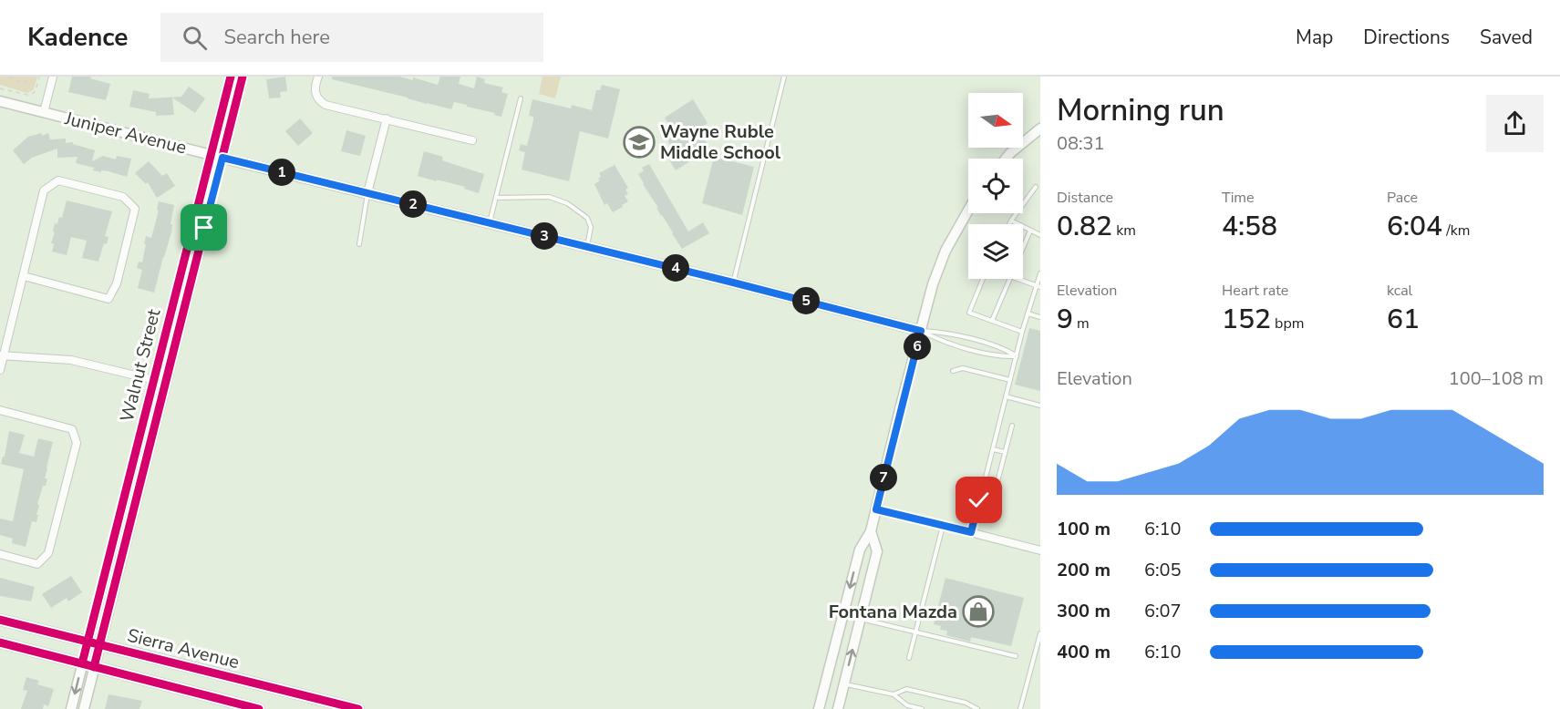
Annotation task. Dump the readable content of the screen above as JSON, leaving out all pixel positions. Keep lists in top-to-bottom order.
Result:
{
  "streets": {
    "main road": ["Sierra Avenue"],
    "street": ["Juniper Avenue", "Walnut Street"]
  },
  "crossings": [
    ["Juniper Avenue", "Walnut Street"],
    ["Walnut Street", "Sierra Avenue"]
  ],
  "places": {
    "school or university": ["Wayne Ruble Middle School"],
    "shop": ["Fontana Mazda"]
  },
  "north": "right",
  "page": {
    "header": "Kadence",
    "search": "Search here",
    "nav": ["Map", "Directions", "Saved"],
    "heading": ["Morning run", "08:31"],
    "pins": [
      "1",
      "2",
      "3",
      "4",
      "5",
      "6",
      "7"
    ],
    "stats": [
      ["Distance", "0.82 km"],
      ["Time", "4:58"],
      ["Pace", "6:04 /km"],
      ["Elevation", "9 m"],
      ["Heart rate", "152 bpm"],
      ["kcal", "61"]
    ],
    "chart": ["Elevation", "100–108 m"],
    "list": [
      {
        "name": "100 m",
        "note": "6:10"
      },
      {
        "name": "200 m",
        "note": "6:05"
      },
      {
        "name": "300 m",
        "note": "6:07"
      },
      {
        "name": "400 m",
        "note": "6:10"
      }
    ]
  }
}
